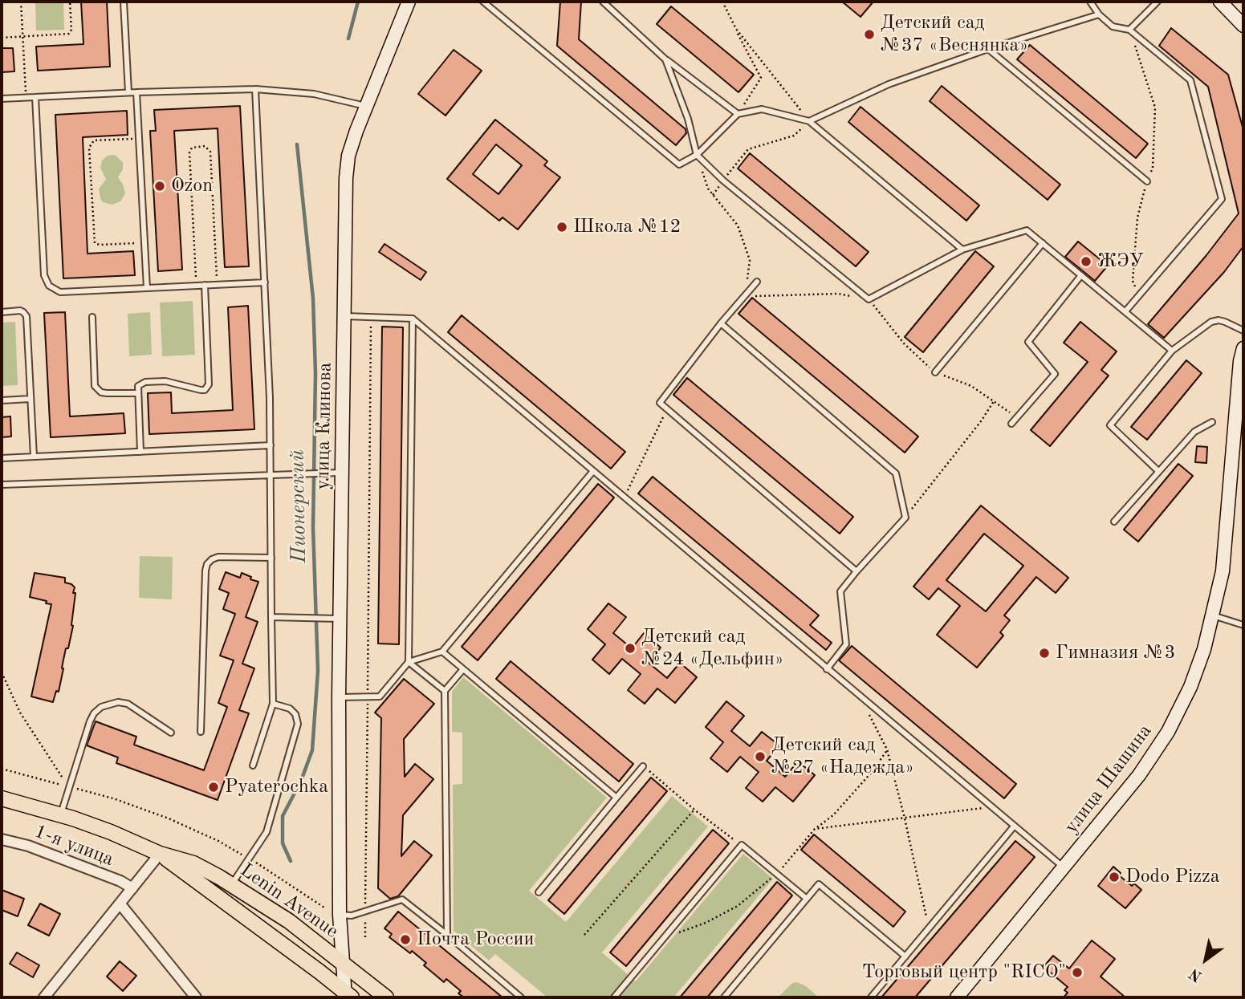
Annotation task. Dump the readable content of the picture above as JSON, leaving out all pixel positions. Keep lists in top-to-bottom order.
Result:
{
  "streets": {
    "main road": ["Lenin Avenue"],
    "street": ["улица Клинова", "улица Шашина", "1-я улица"]
  },
  "crossings": [
    ["улица Клинова", "Lenin Avenue"]
  ],
  "water": ["Пионерский"],
  "places": [
    "Детский сад №37 «Веснянка»",
    "Ozon",
    "Школа №12",
    "ЖЭУ",
    "Детский сад №24 «Дельфин»",
    "Гимназия №3",
    "Детский сад №27 «Надежда»",
    "Pyaterochka",
    "Dodo Pizza",
    "Почта России",
    "Торговый центр \"RICO\""
  ],
  "north": "bottom left"
}
